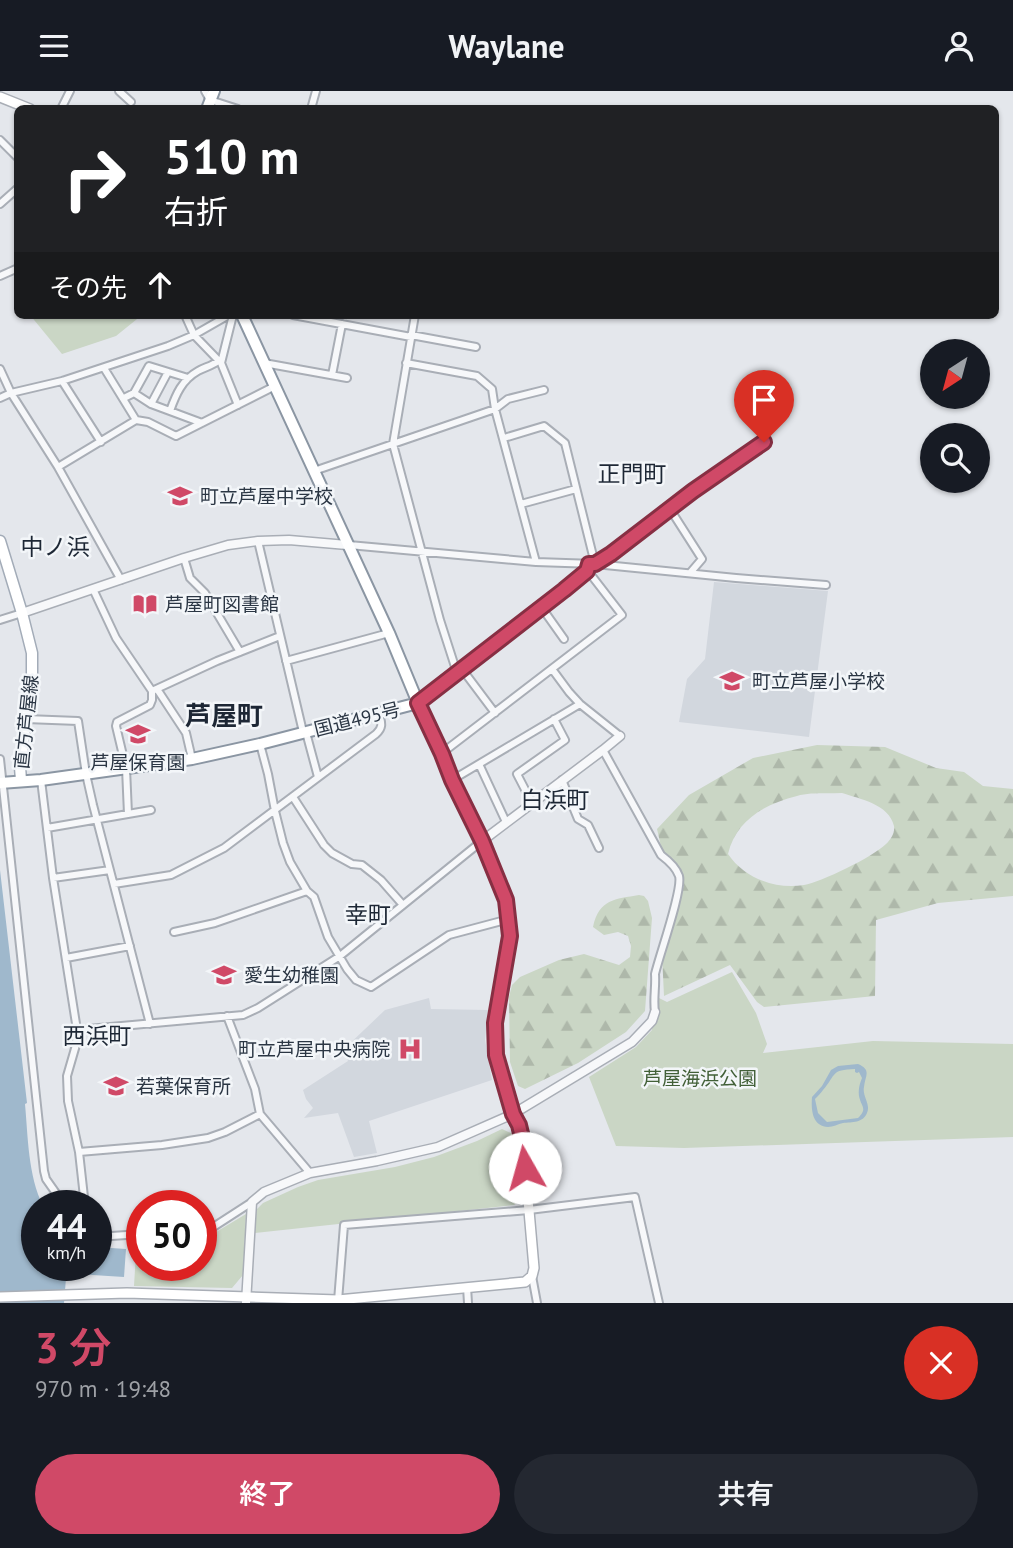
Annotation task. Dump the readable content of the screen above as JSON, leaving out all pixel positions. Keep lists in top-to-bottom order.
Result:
{
  "streets": {
    "highway": ["国道495号"],
    "main road": ["直方芦屋線"]
  },
  "crossings": [
    ["国道495号", "直方芦屋線"]
  ],
  "districts": [
    "正門町",
    "中ノ浜",
    "芦屋町",
    "白浜町",
    "幸町",
    "西浜町"
  ],
  "parks": ["芦屋海浜公園"],
  "places": {
    "school or university": [
      "町立芦屋中学校",
      "町立芦屋小学校",
      "芦屋保育園",
      "愛生幼稚園",
      "若葉保育所"
    ],
    "library": ["芦屋町図書館"],
    "hospital": ["町立芦屋中央病院"]
  },
  "north": "bottom left",
  "page": {
    "header": "Waylane",
    "turn": ["510 m", "右折"],
    "then": "その先",
    "speed": "44 km/h",
    "limit": "50",
    "heading": ["3 分", "970 m · 19:48"],
    "buttons": ["終了", "共有"]
  }
}
